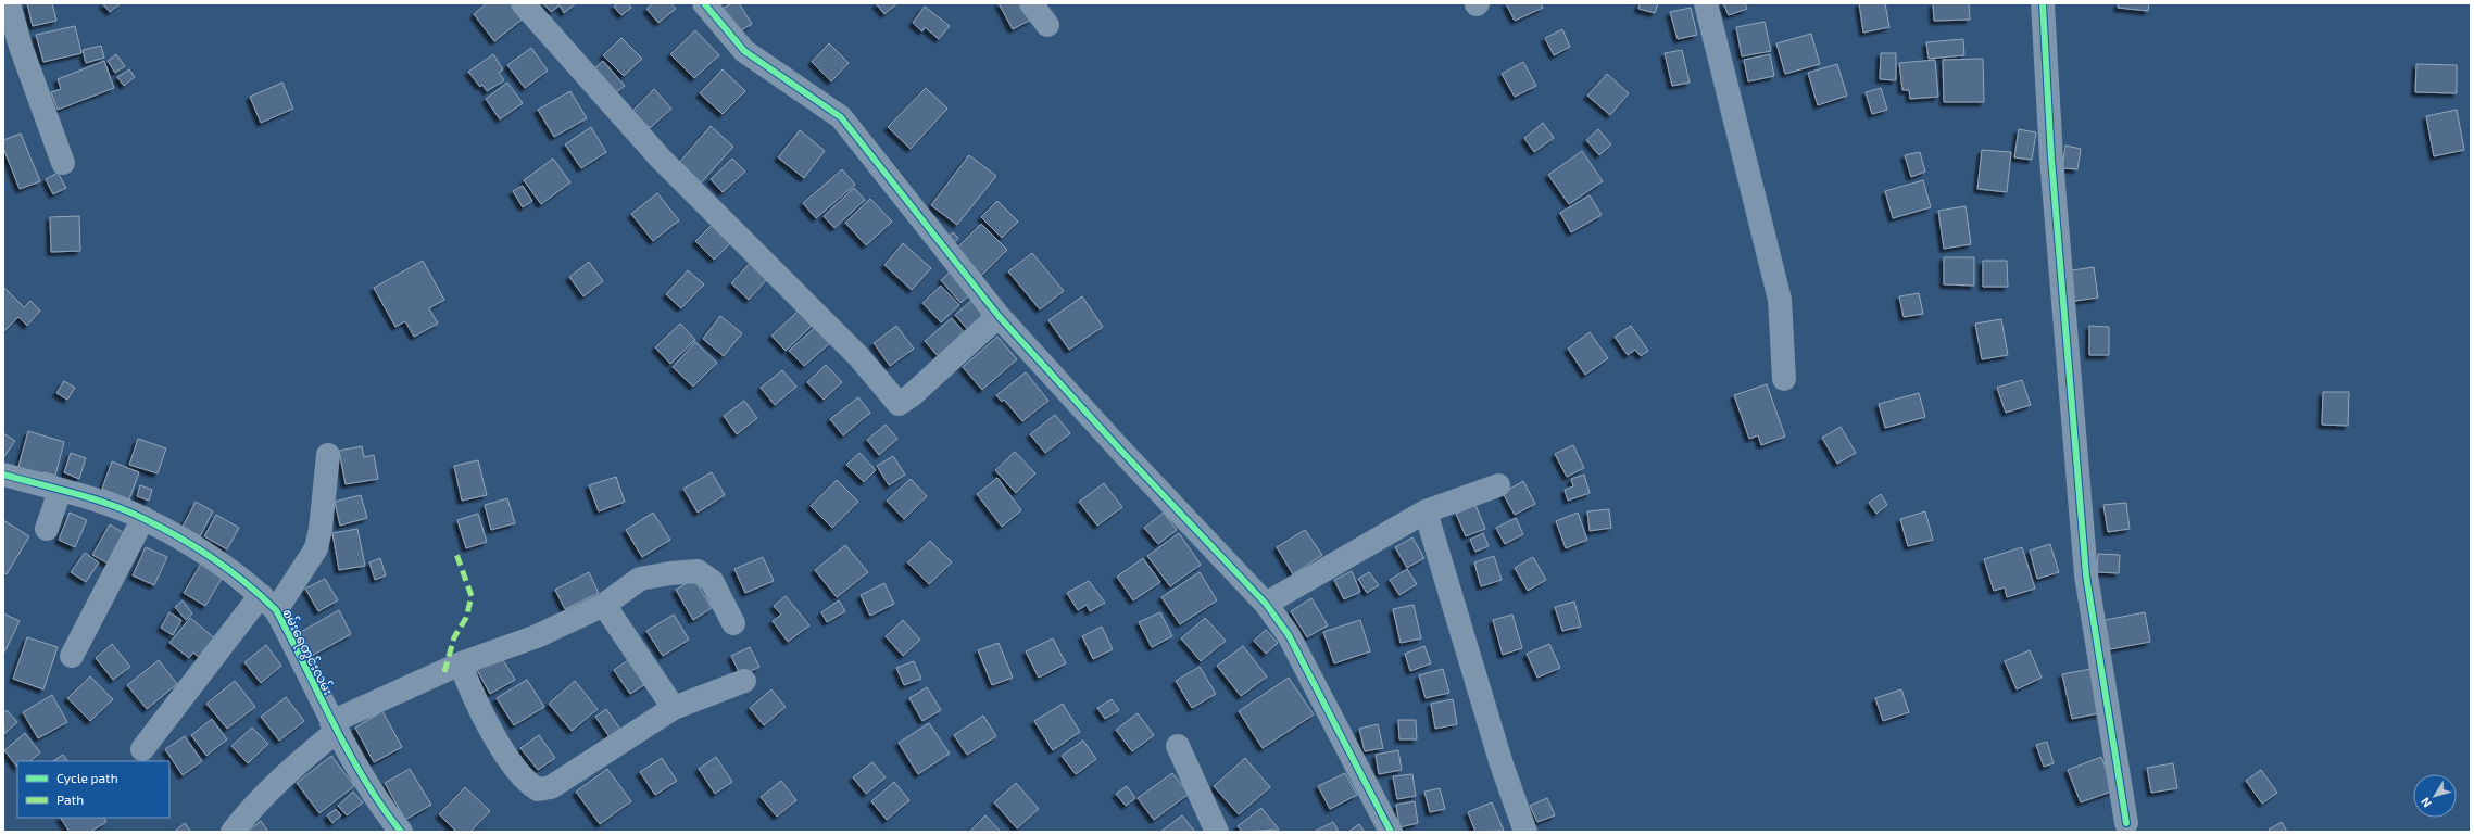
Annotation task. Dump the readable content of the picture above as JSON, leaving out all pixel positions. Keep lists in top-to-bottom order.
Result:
{
  "streets": {
    "street": ["စမ်းရေတွင်းလမ်း"]
  },
  "legend": ["Cycle path", "Path"],
  "north": "bottom left"
}
